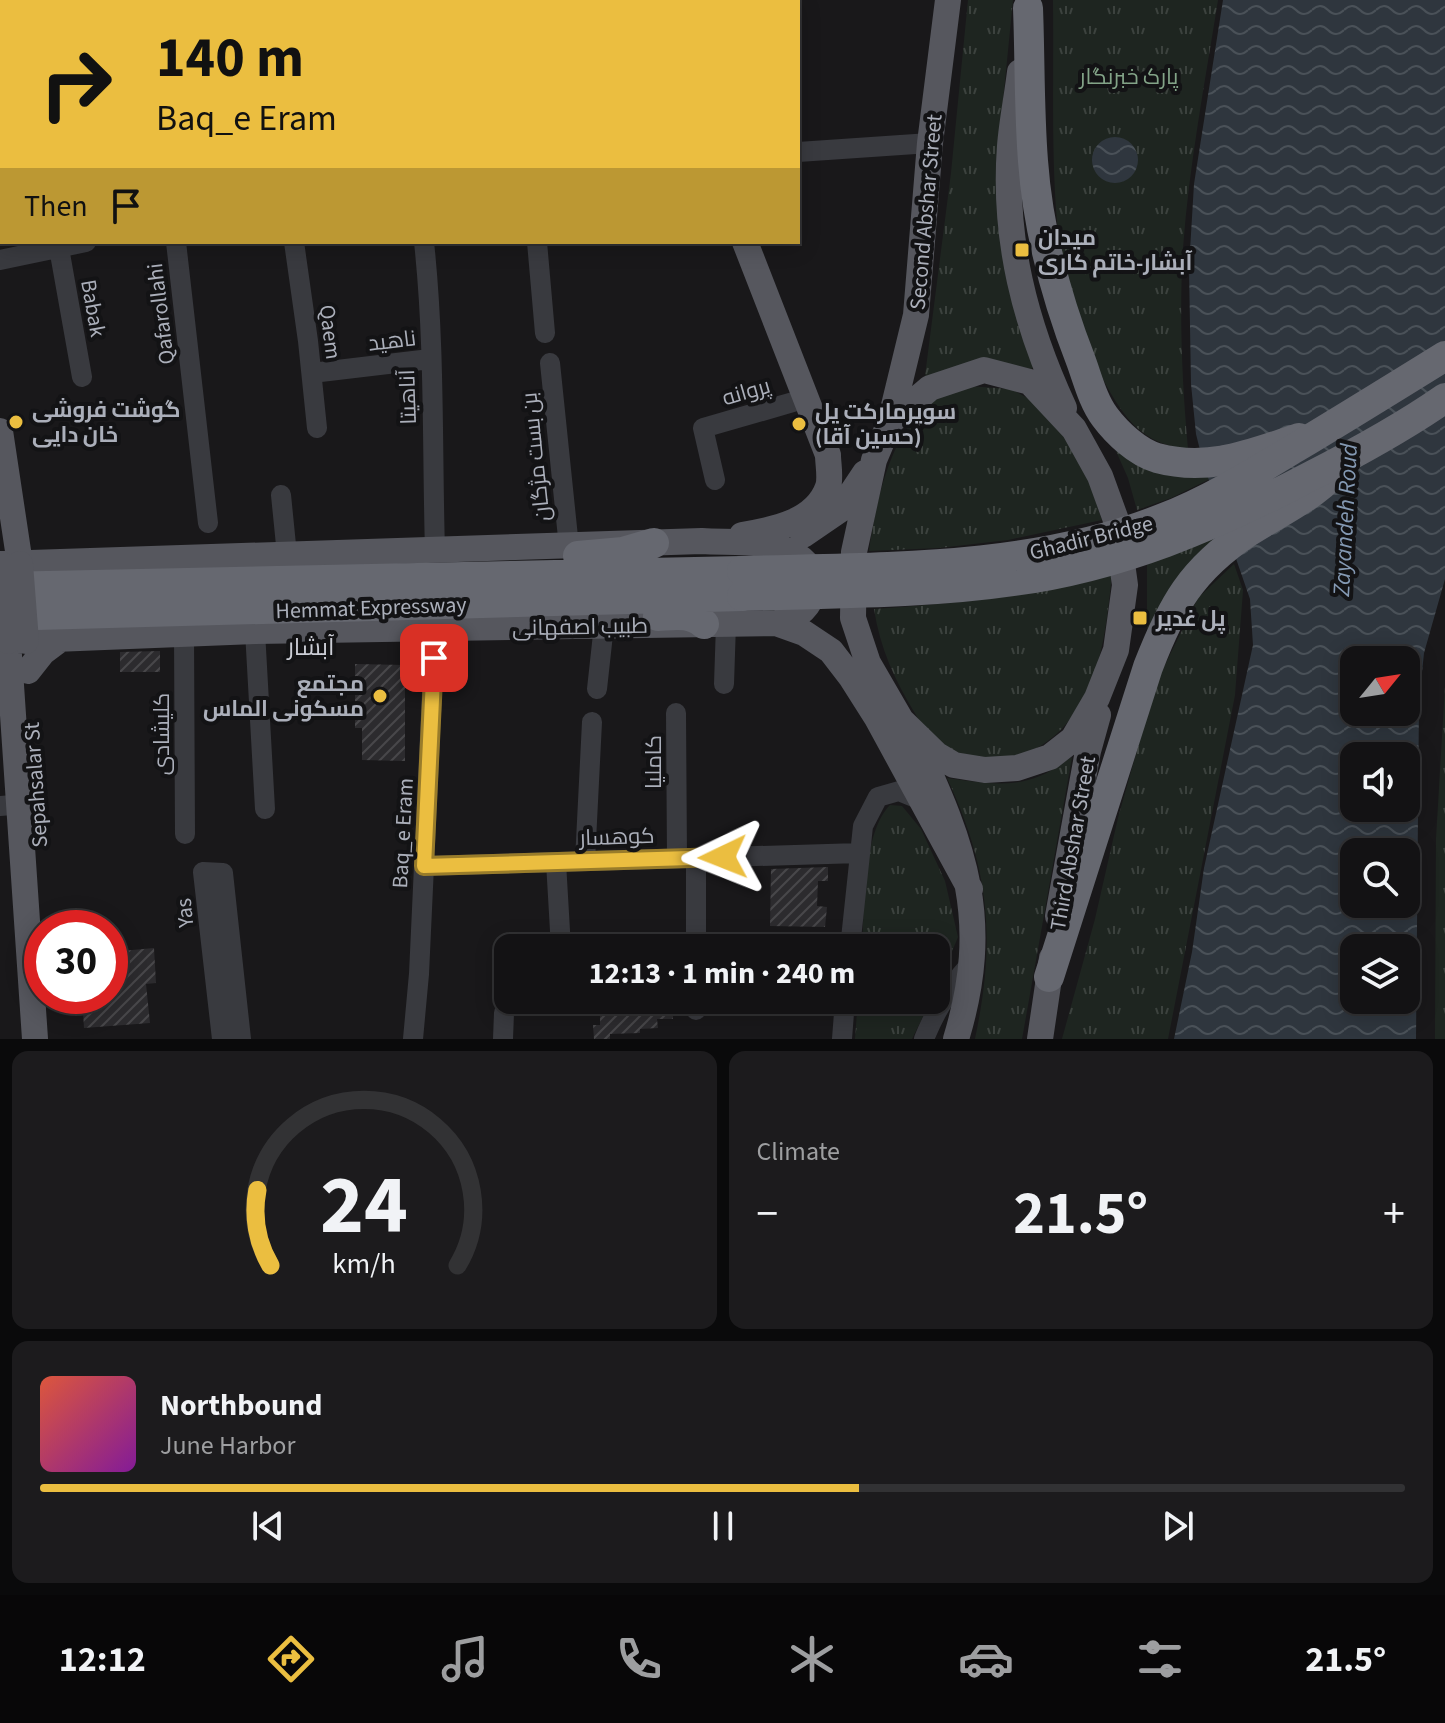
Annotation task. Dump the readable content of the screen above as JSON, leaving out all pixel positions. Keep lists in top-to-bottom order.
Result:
{
  "streets": {
    "highway": ["Ghadir Bridge", "Hemmat Expressway"],
    "main road": [
      "Second Abshar Street",
      "طبیب اصفهانی",
      "Sepahsalar St",
      "Third Abshar Street"
    ],
    "street": [
      "Babak",
      "Qafarollahi",
      "Qaem",
      "ناهید",
      "پروانه",
      "آناهیتا",
      "بن بست مژگان",
      "کلیشادی",
      "کاملیا",
      "Baq_e Eram",
      "کوهسار",
      "Yas"
    ]
  },
  "crossings": [
    ["Qaem", "ناهید"],
    ["ناهید", "آناهیتا"],
    ["Ghadir Bridge", "Hemmat Expressway"],
    ["Hemmat Expressway", "طبیب اصفهانی"],
    ["Hemmat Expressway", "Sepahsalar St"],
    ["Hemmat Expressway", "Baq_e Eram"],
    ["طبیب اصفهانی", "کلیشادی"],
    ["طبیب اصفهانی", "Sepahsalar St"],
    ["طبیب اصفهانی", "Baq_e Eram"],
    ["کاملیا", "کوهسار"],
    ["Baq_e Eram", "کوهسار"]
  ],
  "districts": ["آبشار"],
  "water": ["Zayandeh Roud"],
  "parks": ["پارک خبرنگار"],
  "places": {
    "transit": ["میدان آبشار-خاتم کاری", "پل غدیر"],
    "other": ["گوشت فروشی خان دایی", "سوپرمارکت پل (حسین آقا)", "مجتمع مسکونی الماس"]
  },
  "north": "top right",
  "page": {
    "turn": ["140 m", "Baq_e Eram"],
    "then": "Then",
    "limit": "30",
    "trip": "12:13 · 1 min · 240 m",
    "tile": "Climate",
    "heat": ["−", "21.5°", "+"],
    "song": ["Northbound", "June Harbor"],
    "tabs": ["12:12", "21.5°"],
    "gauge": ["24", "km/h"]
  }
}
